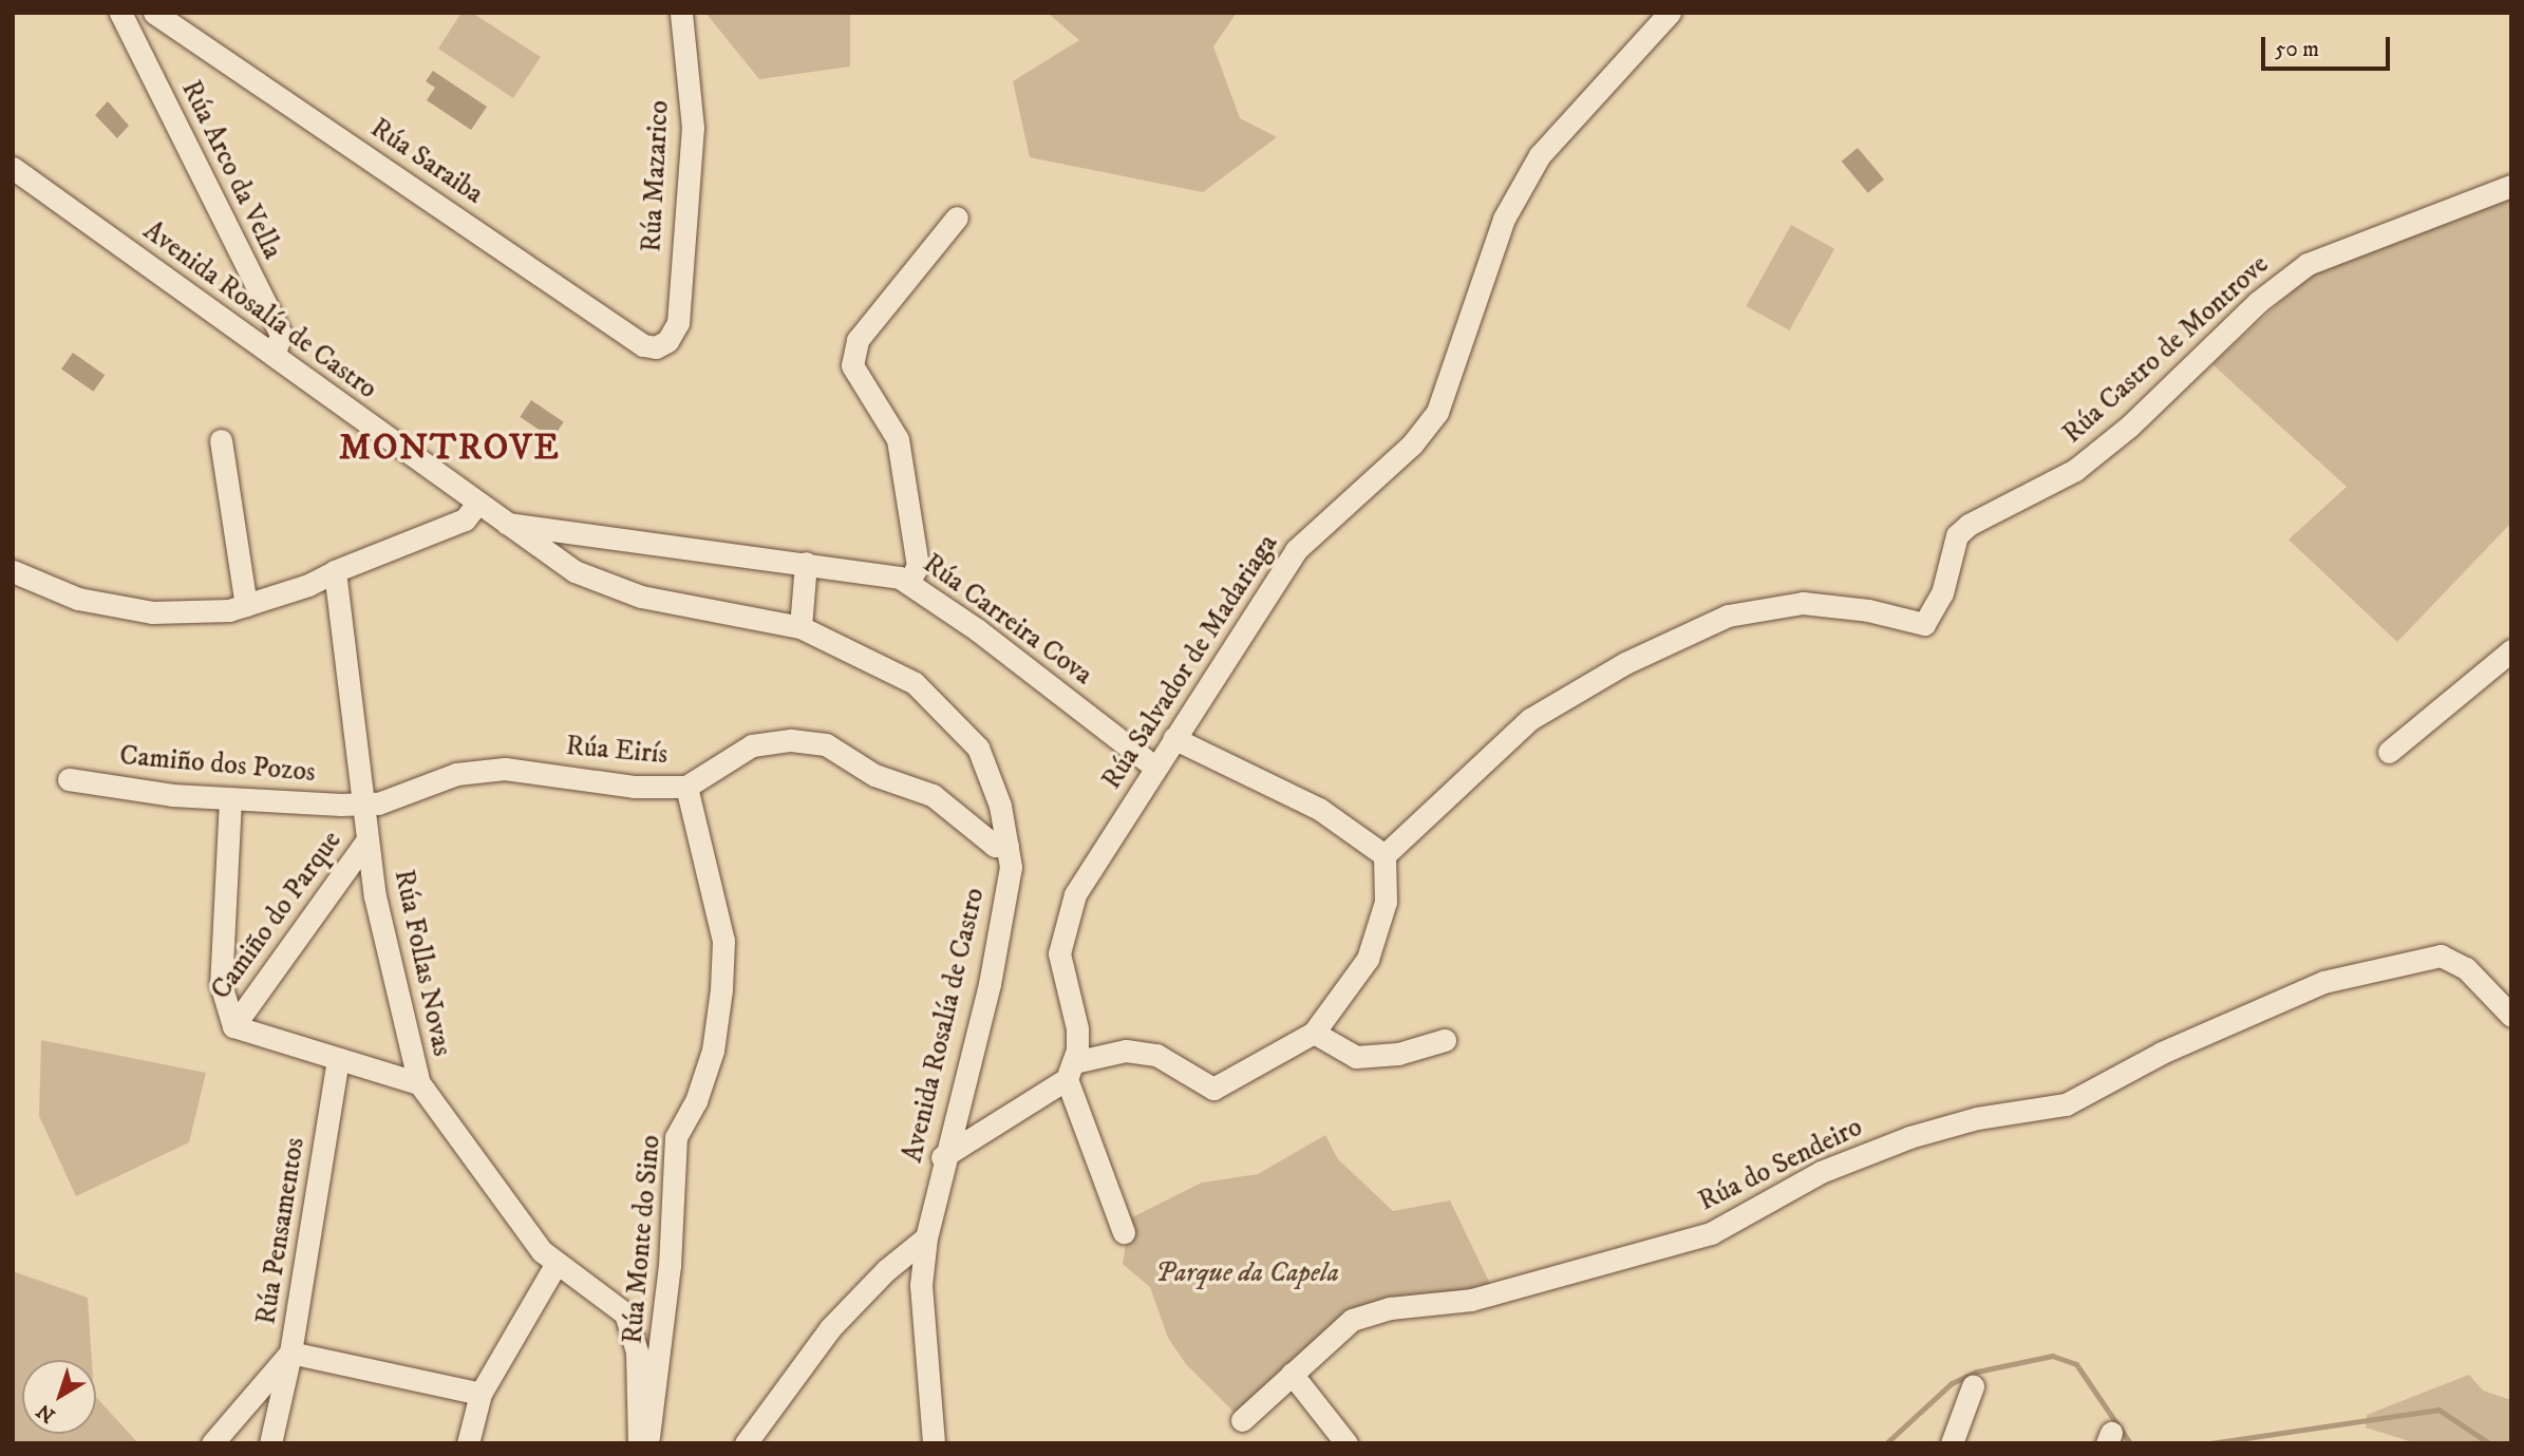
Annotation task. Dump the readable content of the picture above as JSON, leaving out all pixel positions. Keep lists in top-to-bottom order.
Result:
{
  "streets": {
    "street": [
      "Rúa Saraiba",
      "Rúa Arco da Vella",
      "Rúa Mazarico",
      "Avenida Rosalía de Castro",
      "Rúa Castro de Montrove",
      "Rúa Carreira Cova",
      "Rúa Salvador de Madariaga",
      "Rúa Eirís",
      "Camiño dos Pozos",
      "Camiño do Parque",
      "Rúa Follas Novas",
      "Rúa do Sendeiro",
      "Rúa Pensamentos",
      "Rúa Monte do Sino"
    ]
  },
  "crossings": [
    ["Rúa Saraiba", "Rúa Mazarico"],
    ["Rúa Arco da Vella", "Avenida Rosalía de Castro"],
    ["Avenida Rosalía de Castro", "Rúa Carreira Cova"],
    ["Avenida Rosalía de Castro", "Rúa Eirís"],
    ["Rúa Carreira Cova", "Rúa Salvador de Madariaga"],
    ["Rúa Eirís", "Camiño dos Pozos"],
    ["Rúa Eirís", "Rúa Follas Novas"],
    ["Rúa Eirís", "Rúa Monte do Sino"],
    ["Camiño dos Pozos", "Rúa Follas Novas"],
    ["Camiño do Parque", "Rúa Follas Novas"]
  ],
  "districts": ["MONTROVE"],
  "parks": ["Parque da Capela"],
  "scale_bar": "50 m",
  "north": "bottom left"
}
